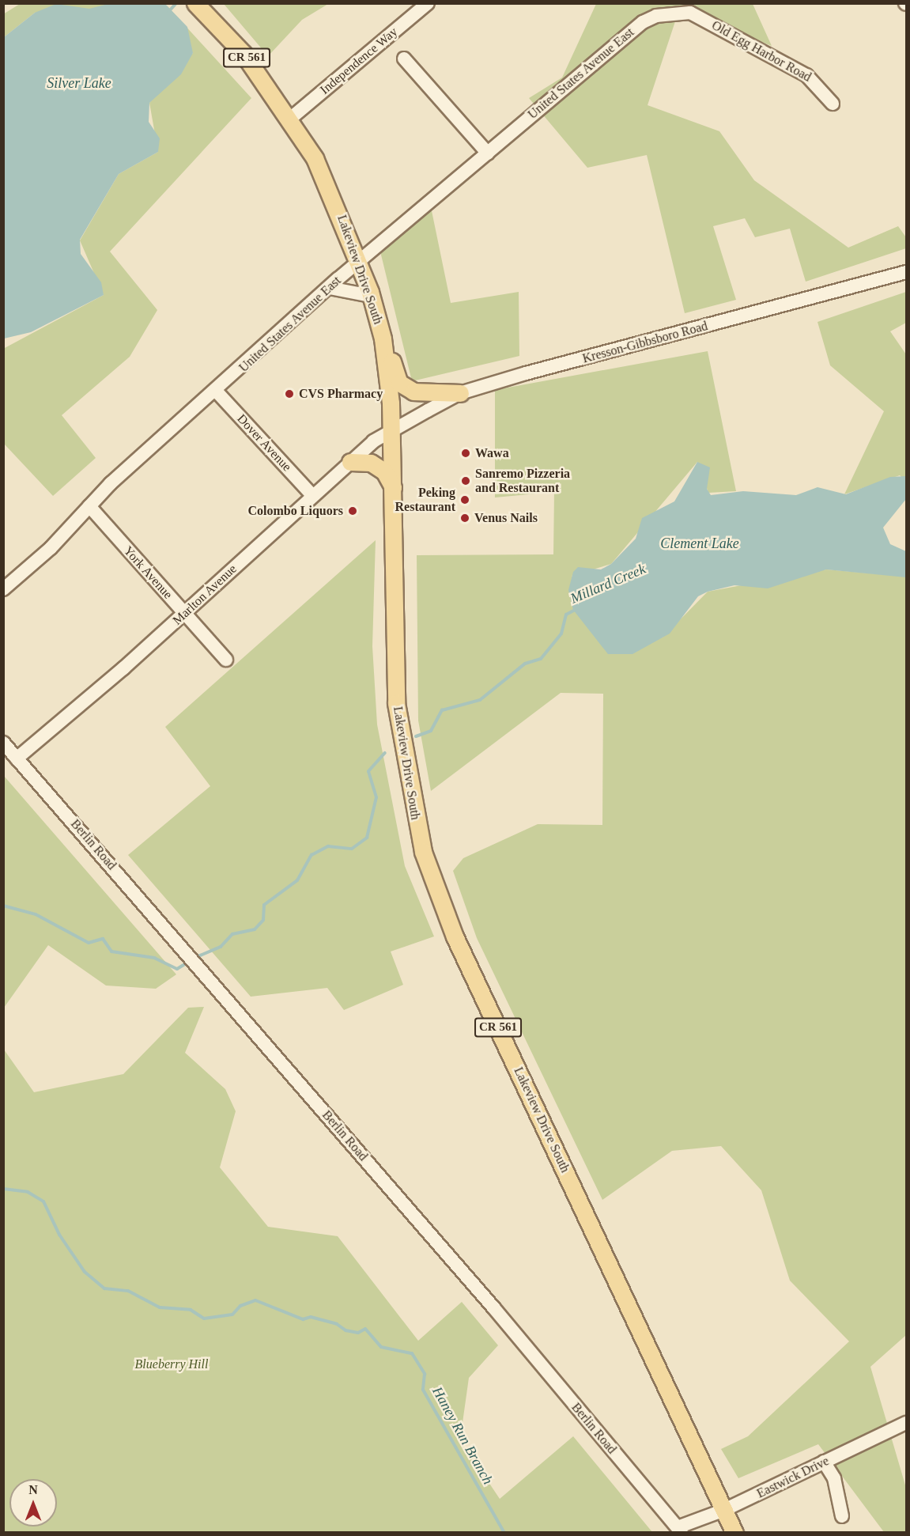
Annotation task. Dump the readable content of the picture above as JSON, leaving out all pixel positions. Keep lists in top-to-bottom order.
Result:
{
  "streets": {
    "main road": ["CR 561", "Lakeview Drive South"],
    "street": [
      "Old Egg Harbor Road",
      "Independence Way",
      "United States Avenue East",
      "Kresson-Gibbsboro Road",
      "Dover Avenue",
      "York Avenue",
      "Marlton Avenue",
      "Berlin Road",
      "Eastwick Drive"
    ]
  },
  "crossings": [
    ["Old Egg Harbor Road", "United States Avenue East"],
    ["CR 561", "Lakeview Drive South"],
    ["CR 561", "Eastwick Drive"],
    ["Independence Way", "Lakeview Drive South"],
    ["United States Avenue East", "Lakeview Drive South"],
    ["United States Avenue East", "Dover Avenue"],
    ["United States Avenue East", "York Avenue"],
    ["Lakeview Drive South", "Kresson-Gibbsboro Road"],
    ["Lakeview Drive South", "Marlton Avenue"],
    ["Lakeview Drive South", "Eastwick Drive"],
    ["Kresson-Gibbsboro Road", "Marlton Avenue"],
    ["Dover Avenue", "Marlton Avenue"],
    ["York Avenue", "Marlton Avenue"],
    ["Marlton Avenue", "Berlin Road"],
    ["Berlin Road", "Eastwick Drive"]
  ],
  "water": [
    "Silver Lake",
    "Clement Lake",
    "Millard Creek",
    "Haney Run Branch"
  ],
  "parks": ["Blueberry Hill"],
  "places": [
    "CVS Pharmacy",
    "Wawa",
    "Sanremo Pizzeria and Restaurant",
    "Peking Restaurant",
    "Colombo Liquors",
    "Venus Nails"
  ],
  "north": "top"
}
